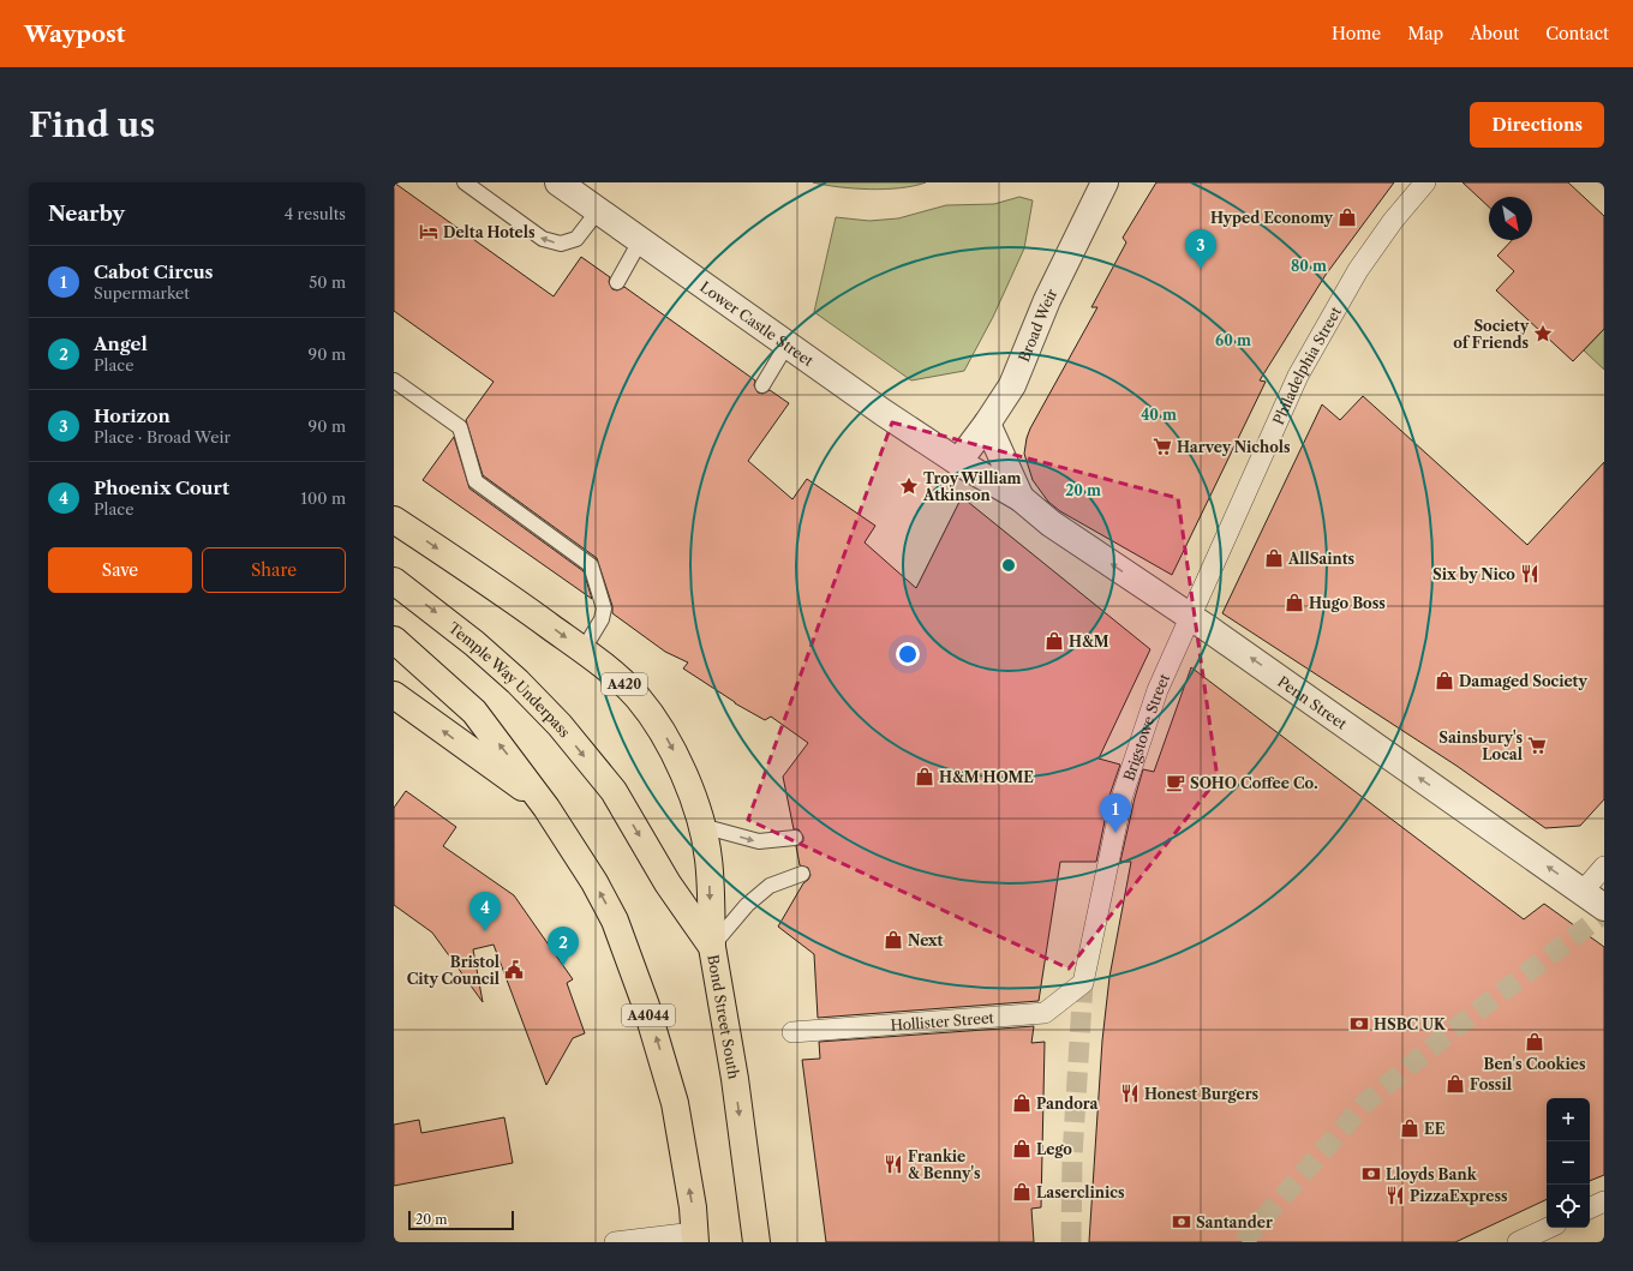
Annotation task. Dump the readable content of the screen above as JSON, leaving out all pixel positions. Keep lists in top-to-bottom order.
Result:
{
  "streets": {
    "highway": [
      "Temple Way Underpass",
      "A420",
      "A4044",
      "Bond Street South"
    ],
    "street": [
      "Lower Castle Street",
      "Broad Weir",
      "Philadelphia Street",
      "Penn Street",
      "Brigstowe Street",
      "Hollister Street"
    ]
  },
  "crossings": [
    ["Lower Castle Street", "Broad Weir"],
    ["Lower Castle Street", "Penn Street"],
    ["Broad Weir", "Penn Street"],
    ["Philadelphia Street", "Penn Street"],
    ["Philadelphia Street", "Brigstowe Street"],
    ["Temple Way Underpass", "Bond Street South"],
    ["A420", "Bond Street South"],
    ["Penn Street", "Brigstowe Street"],
    ["Brigstowe Street", "Hollister Street"]
  ],
  "one_way": ["Penn Street"],
  "places": {
    "shop": [
      "Hyped Economy",
      "AllSaints",
      "Hugo Boss",
      "H&M",
      "Damaged Society",
      "H&M HOME",
      "Next",
      "Ben's Cookies",
      "Fossil",
      "Pandora",
      "EE",
      "Lego",
      "Laserclinics"
    ],
    "hotel": ["Delta Hotels"],
    "place": ["Society of Friends", "Troy William Atkinson"],
    "supermarket": ["Harvey Nichols", "Sainsbury's Local"],
    "restaurant": [
      "Six by Nico",
      "Honest Burgers",
      "Frankie & Benny's",
      "PizzaExpress"
    ],
    "cafe": ["SOHO Coffee Co."],
    "public building": ["Bristol City Council"],
    "bank": ["HSBC UK", "Lloyds Bank", "Santander"]
  },
  "scale_bar": "20 m",
  "north": "bottom right",
  "page": {
    "header": "Waypost",
    "nav": [
      "Home",
      "Map",
      "About",
      "Contact"
    ],
    "buttons": [
      "Directions",
      ["Save", "Share"]
    ],
    "title": "Find us",
    "heading": ["Nearby", "4 results"],
    "pins": [
      "3",
      "1",
      "4",
      "2"
    ],
    "list": [
      {
        "mark": "1",
        "name": "Cabot Circus",
        "note": "Supermarket",
        "value": "50 m"
      },
      {
        "mark": "2",
        "name": "Angel",
        "note": "Place",
        "value": "90 m"
      },
      {
        "mark": "3",
        "name": "Horizon",
        "note": "Place · Broad Weir",
        "value": "90 m"
      },
      {
        "mark": "4",
        "name": "Phoenix Court",
        "note": "Place",
        "value": "100 m"
      }
    ],
    "map_buttons": ["+", "−"],
    "scale": "20 m"
  },
  "rings": [
    "80 m",
    "60 m",
    "40 m",
    "20 m"
  ]
}
